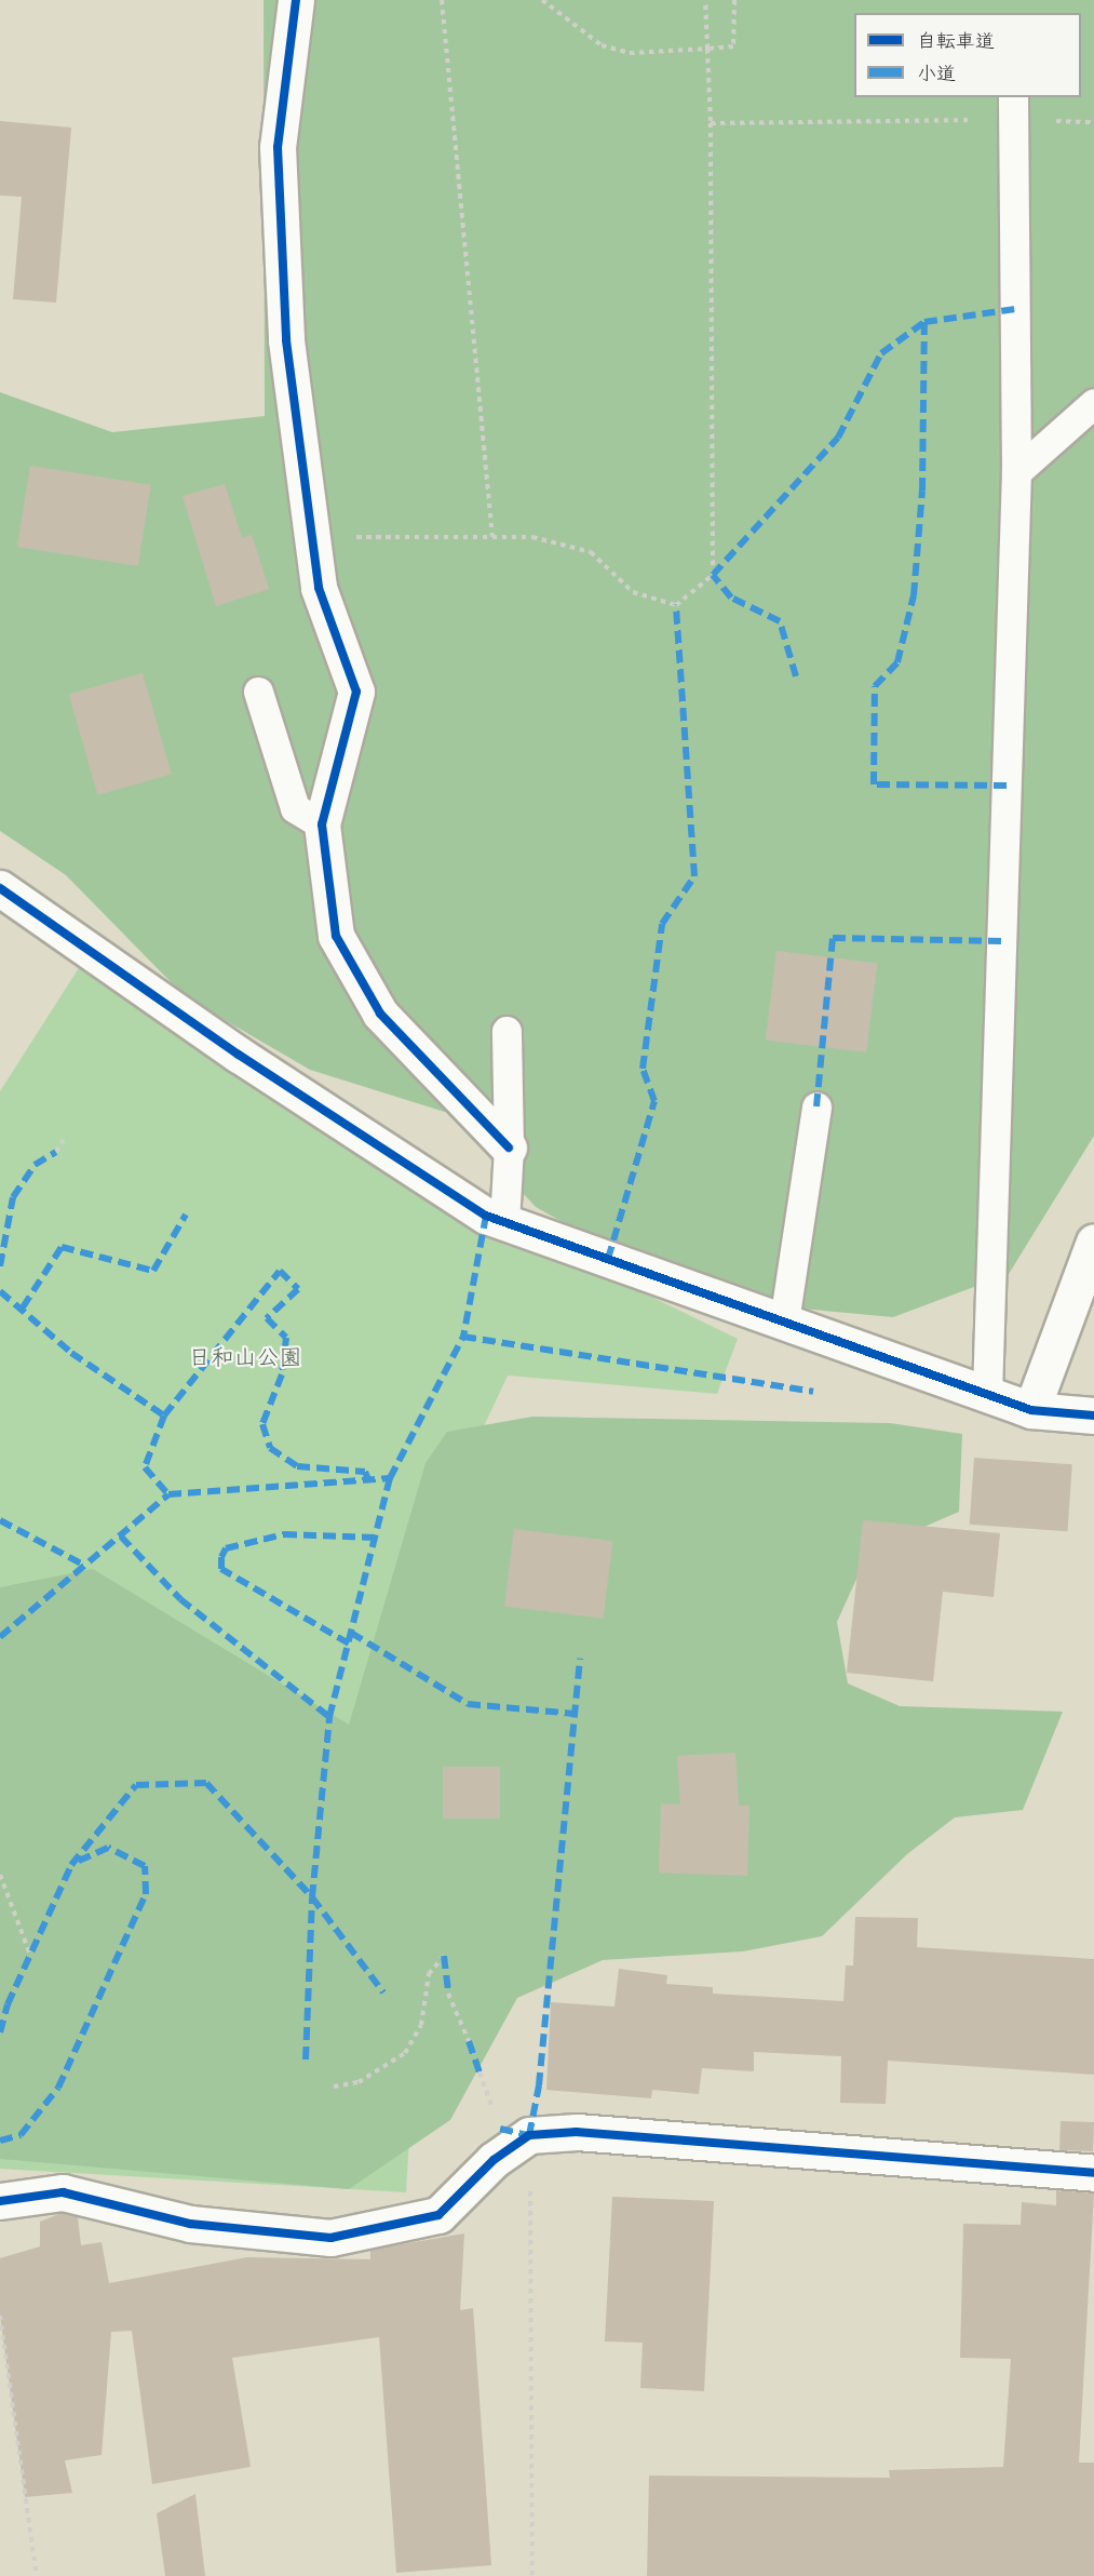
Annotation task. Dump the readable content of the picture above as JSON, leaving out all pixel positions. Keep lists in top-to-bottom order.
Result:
{
  "parks": ["日和山公園"],
  "legend": ["自転車道", "小道"]
}
